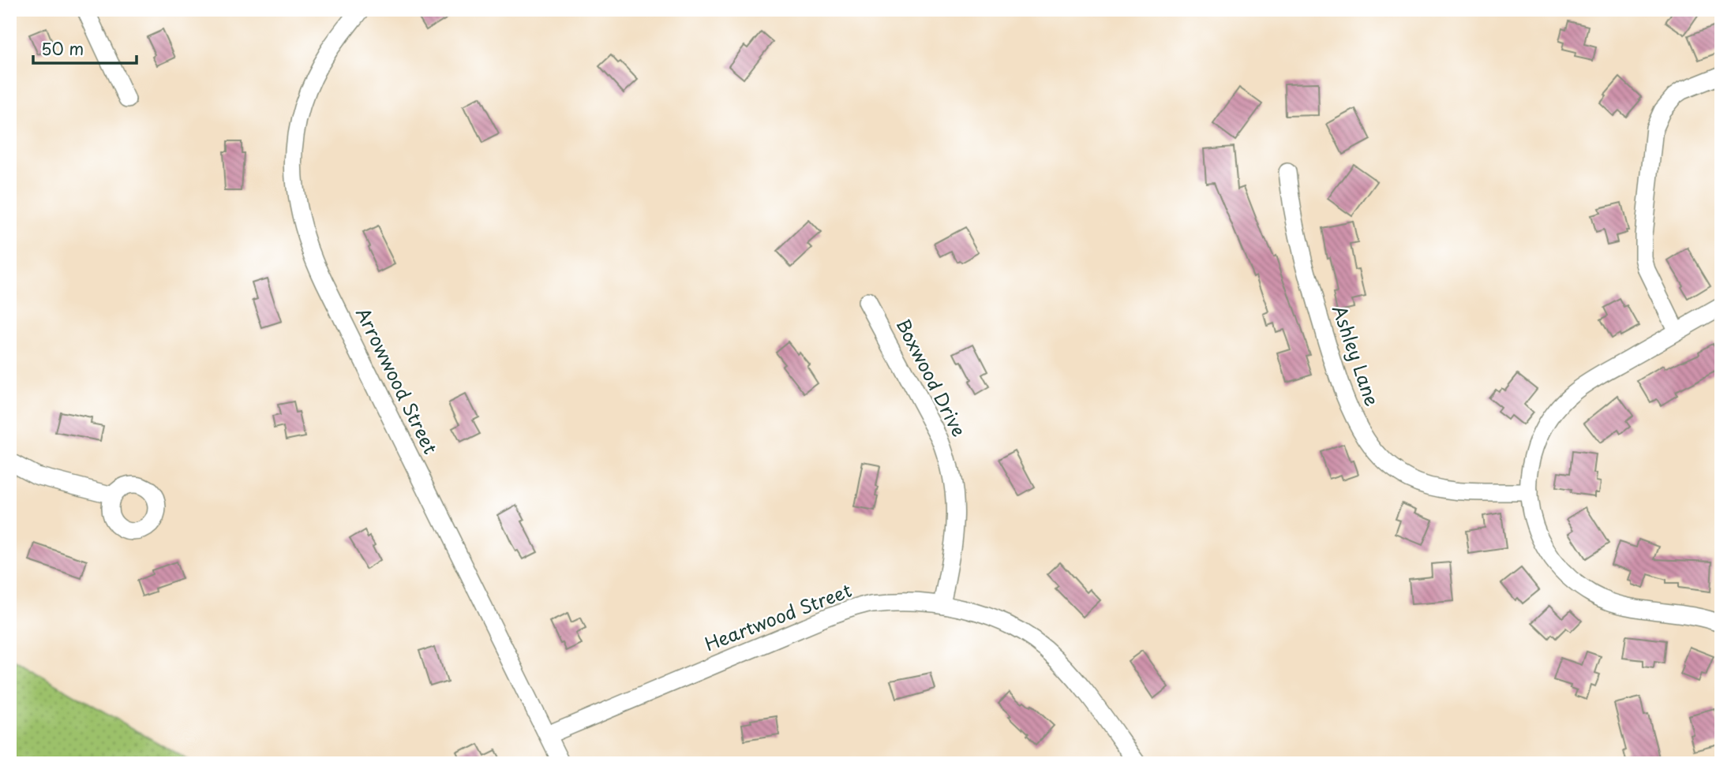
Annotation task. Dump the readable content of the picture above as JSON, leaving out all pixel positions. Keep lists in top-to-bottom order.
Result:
{
  "streets": {
    "street": [
      "Ashley Lane",
      "Boxwood Drive",
      "Arrowwood Street",
      "Heartwood Street"
    ]
  },
  "crossings": [
    ["Boxwood Drive", "Heartwood Street"],
    ["Arrowwood Street", "Heartwood Street"]
  ],
  "scale_bar": "50 m"
}
